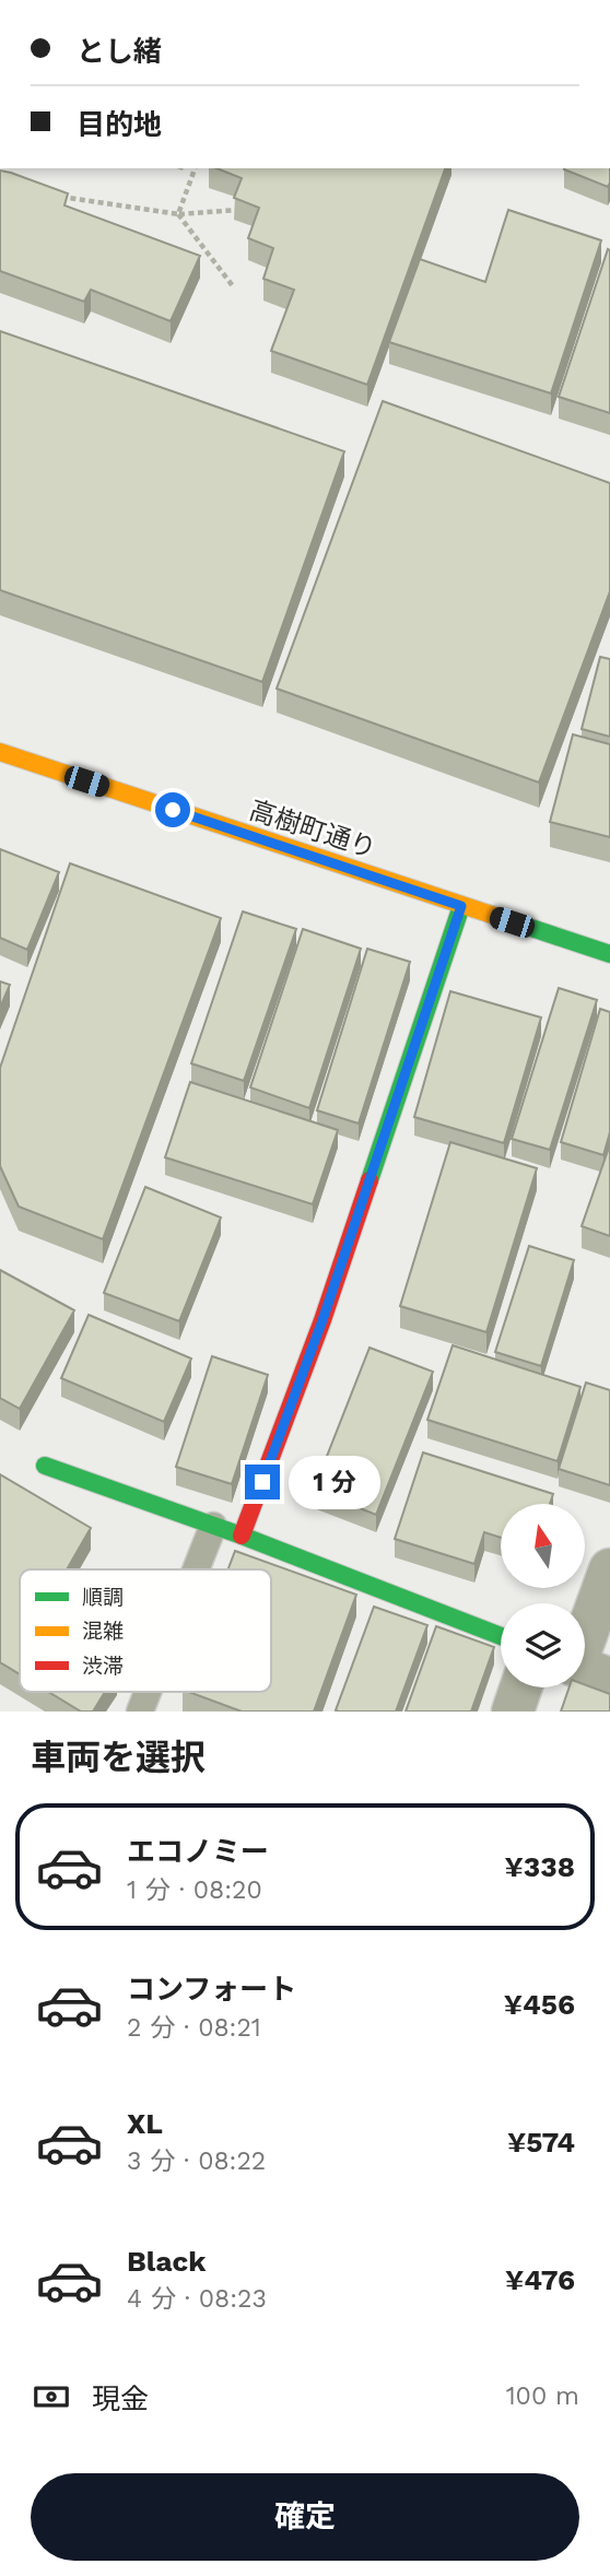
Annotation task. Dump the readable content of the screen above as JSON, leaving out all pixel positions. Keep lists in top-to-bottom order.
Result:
{
  "streets": {
    "street": ["高樹町通り"]
  },
  "legend": ["順調", "混雑", "渋滞"],
  "north": "top",
  "page": {
    "banner": ["とし緒", "目的地"],
    "bubble": "1 分",
    "heading": "車両を選択",
    "list": [
      {
        "name": "エコノミー",
        "note": "1 分 · 08:20",
        "value": "¥338"
      },
      {
        "name": "コンフォート",
        "note": "2 分 · 08:21",
        "value": "¥456"
      },
      {
        "name": "XL",
        "note": "3 分 · 08:22",
        "value": "¥574"
      },
      {
        "name": "Black",
        "note": "4 分 · 08:23",
        "value": "¥476"
      }
    ],
    "pay": ["現金", "100 m"],
    "buttons": "確定"
  }
}
